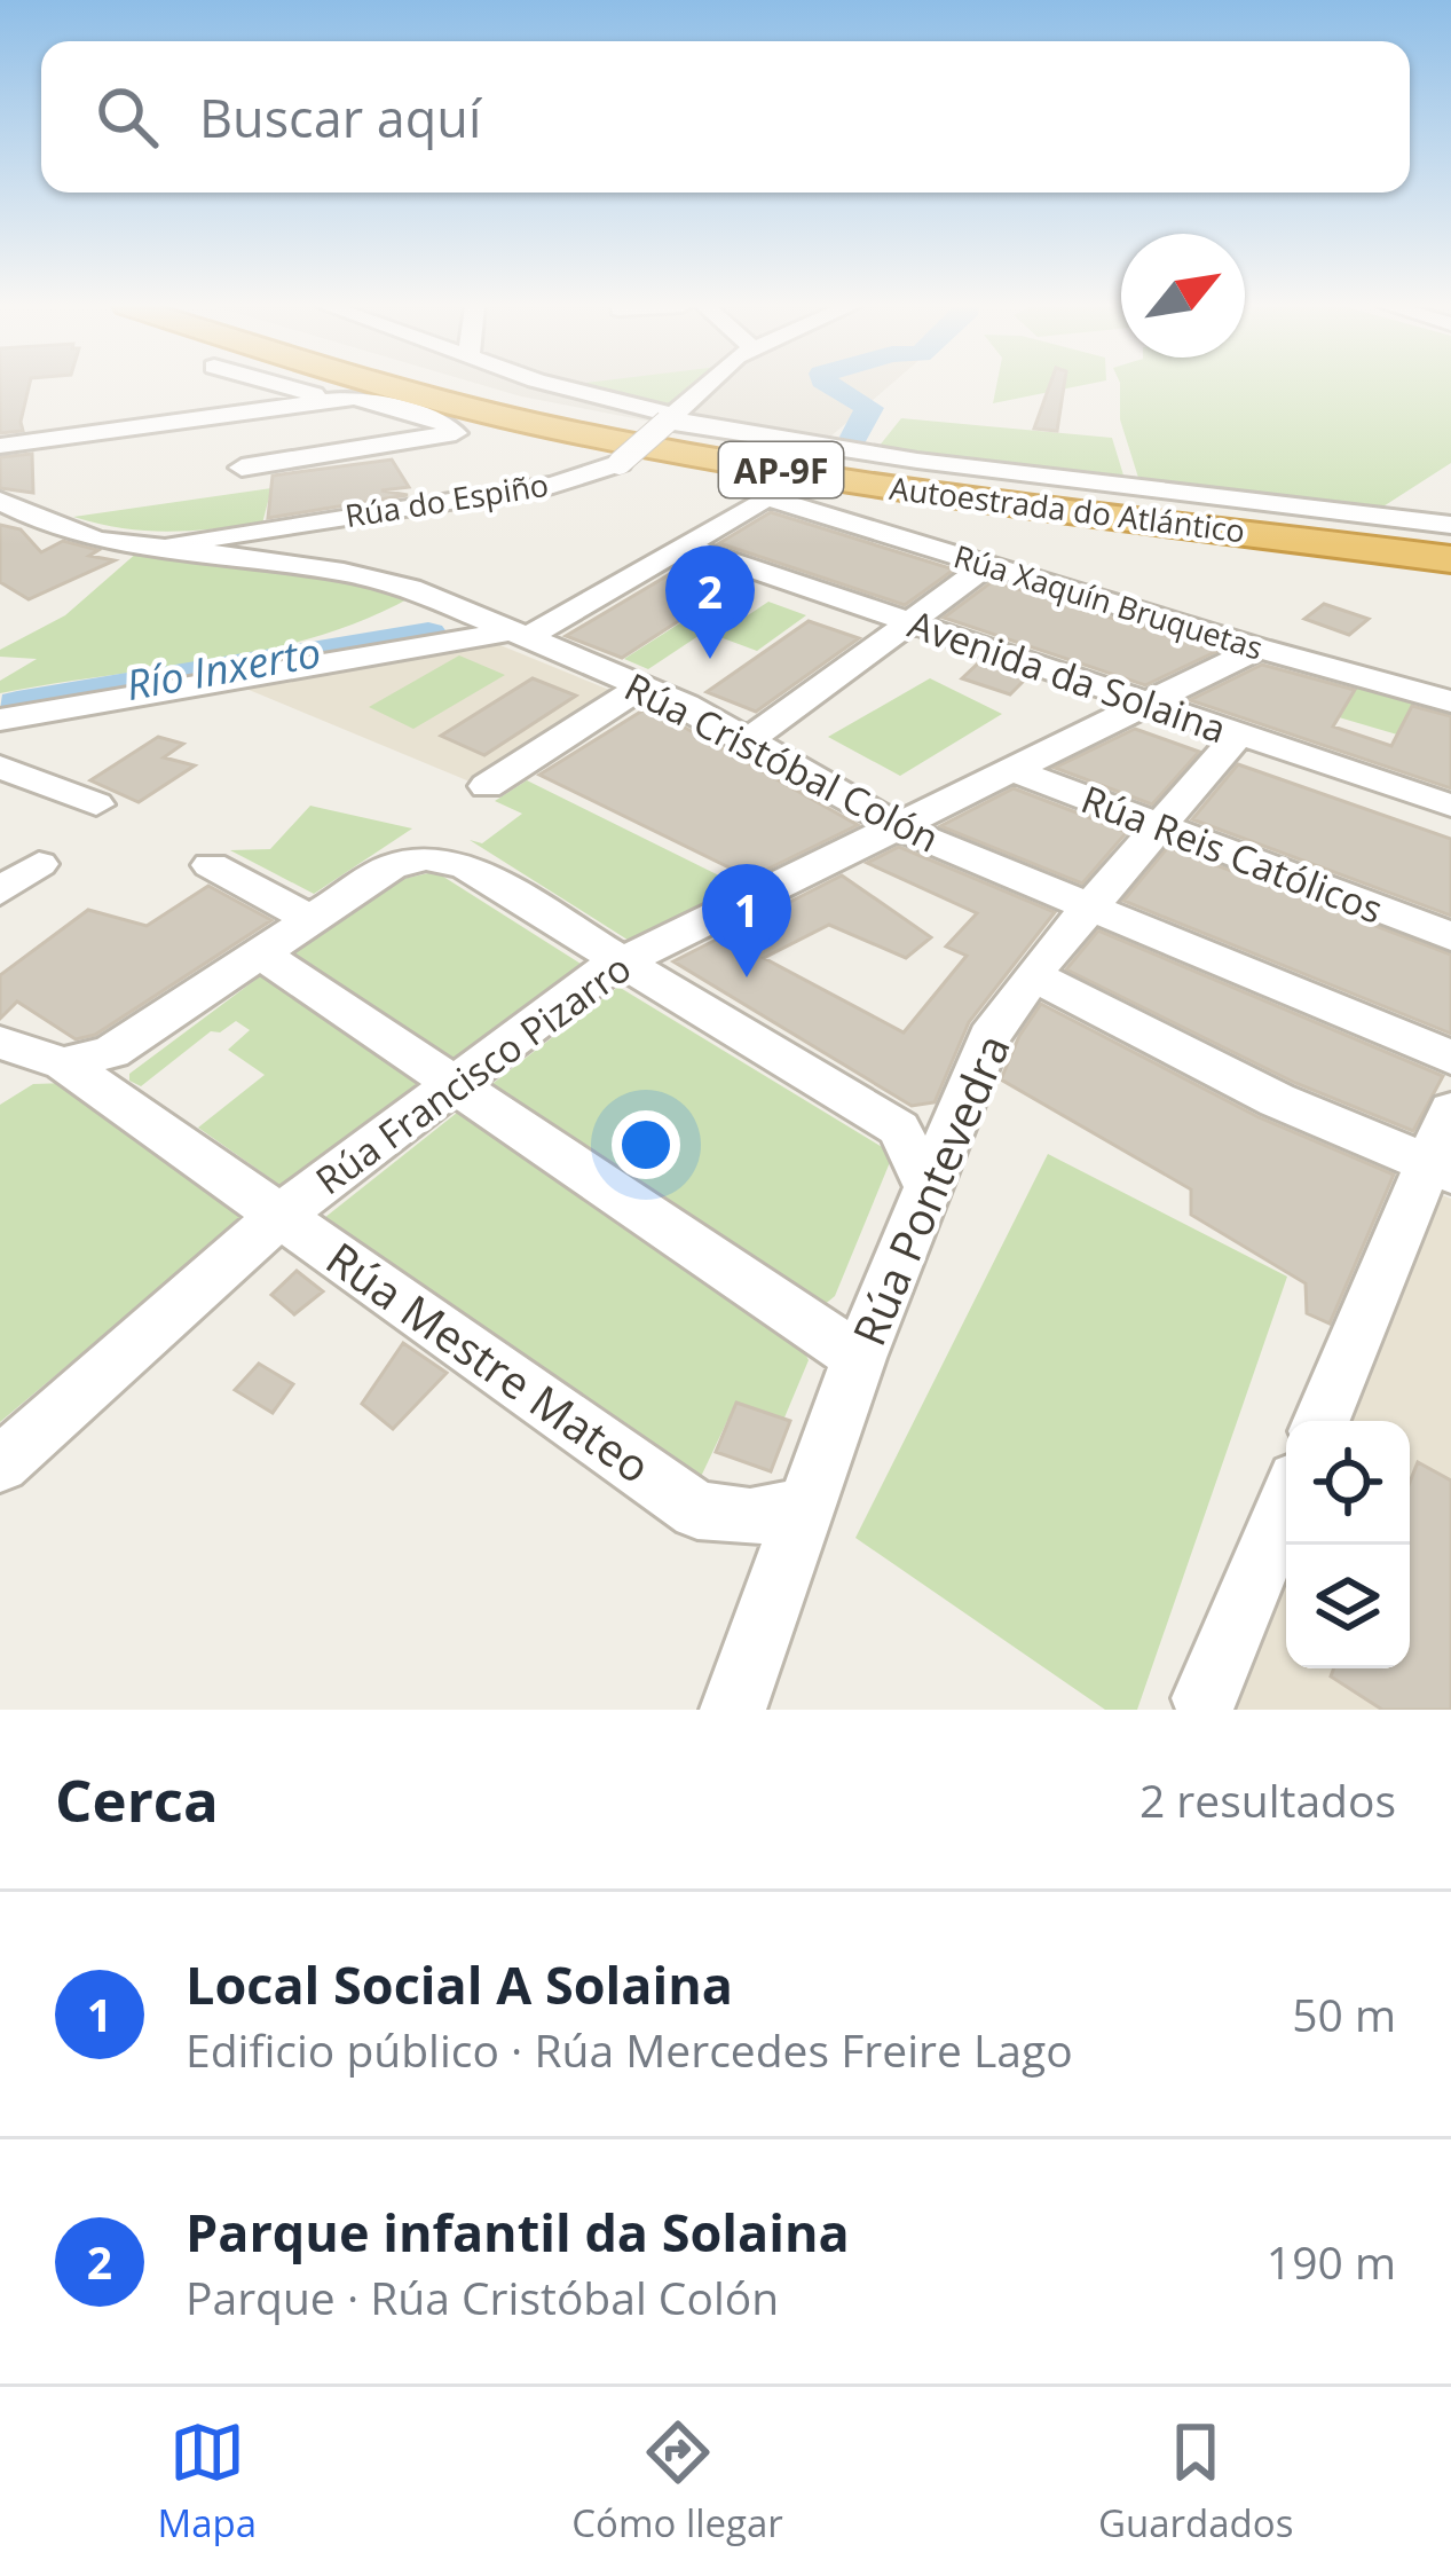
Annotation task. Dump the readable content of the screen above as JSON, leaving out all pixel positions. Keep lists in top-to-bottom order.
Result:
{
  "streets": {
    "highway": ["AP-9F", "Autoestrada do Atlántico"],
    "street": [
      "Rúa do Espiño",
      "Rúa Xaquín Bruquetas",
      "Avenida da Solaina",
      "Rúa Cristóbal Colón",
      "Rúa Reis Católicos",
      "Rúa Francisco Pizarro",
      "Rúa Pontevedra",
      "Rúa Mestre Mateo"
    ]
  },
  "crossings": [
    ["Rúa do Espiño", "Rúa Cristóbal Colón"],
    ["Rúa Xaquín Bruquetas", "Avenida da Solaina"],
    ["Rúa Xaquín Bruquetas", "Rúa Francisco Pizarro"],
    ["Avenida da Solaina", "Rúa Francisco Pizarro"],
    ["Avenida da Solaina", "Rúa Pontevedra"],
    ["Rúa Cristóbal Colón", "Rúa Francisco Pizarro"],
    ["Rúa Cristóbal Colón", "Rúa Pontevedra"],
    ["Rúa Reis Católicos", "Rúa Francisco Pizarro"],
    ["Rúa Reis Católicos", "Rúa Pontevedra"],
    ["Rúa Francisco Pizarro", "Rúa Mestre Mateo"],
    ["Rúa Pontevedra", "Rúa Mestre Mateo"]
  ],
  "water": ["Río Inxerto"],
  "north": "top right",
  "page": {
    "search": "Buscar aquí",
    "pins": ["2", "1"],
    "heading": ["Cerca", "2 resultados"],
    "list": [
      {
        "mark": "1",
        "name": "Local Social A Solaina",
        "note": "Edificio público · Rúa Mercedes Freire Lago",
        "value": "50 m"
      },
      {
        "mark": "2",
        "name": "Parque infantil da Solaina",
        "note": "Parque · Rúa Cristóbal Colón",
        "value": "190 m"
      }
    ],
    "nav": ["Mapa", "Cómo llegar", "Guardados"]
  }
}
